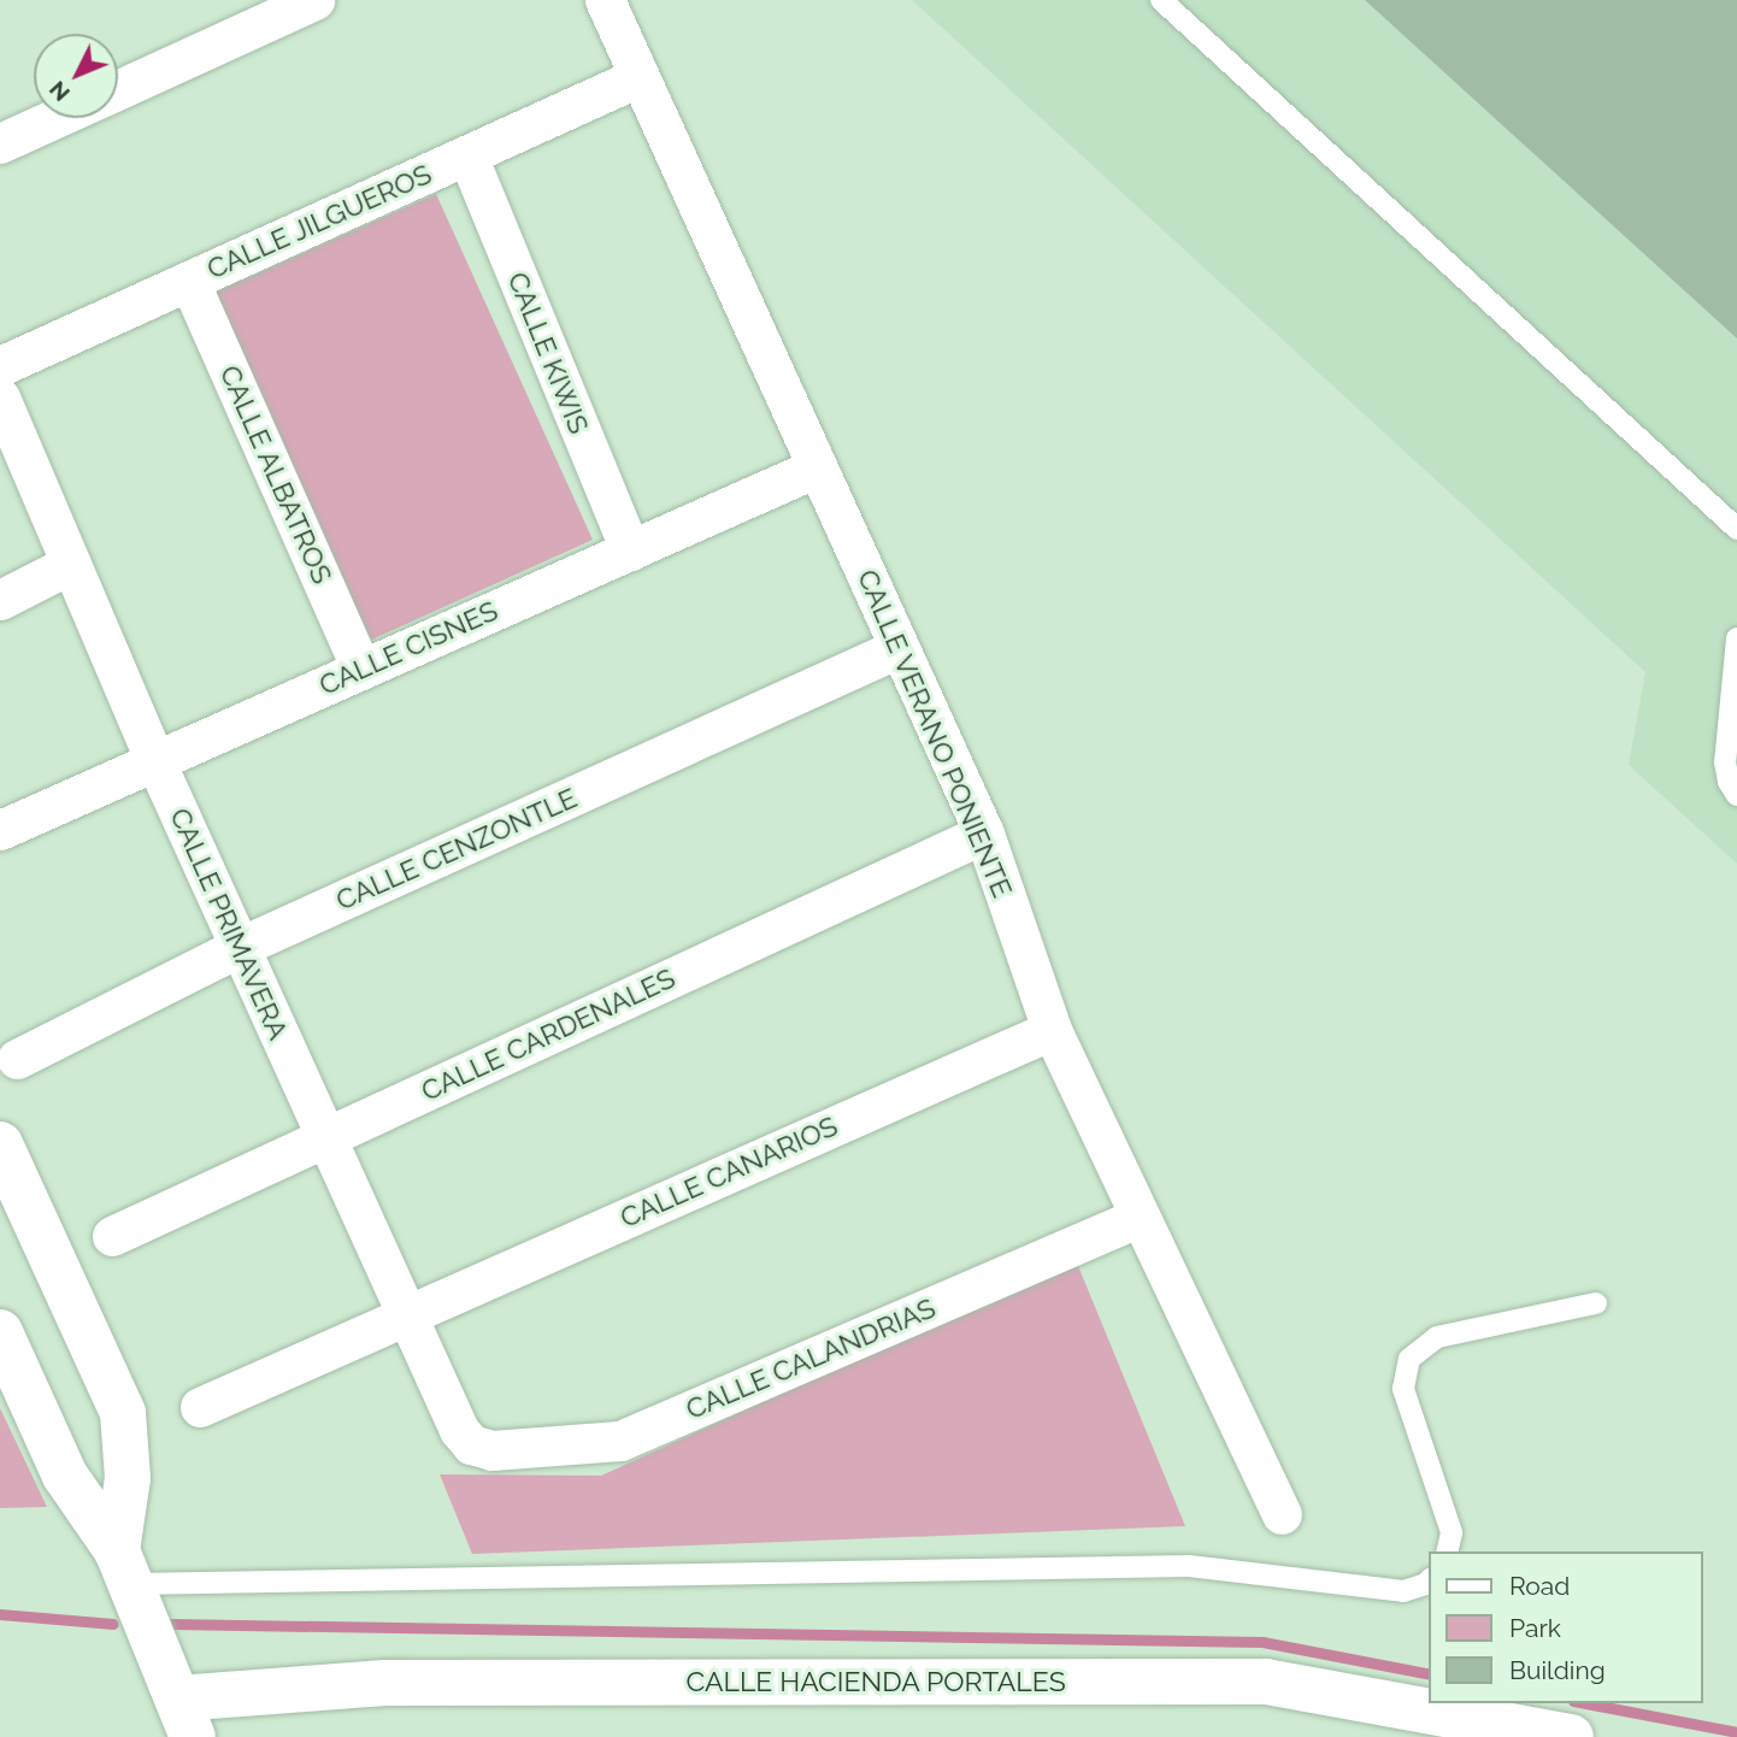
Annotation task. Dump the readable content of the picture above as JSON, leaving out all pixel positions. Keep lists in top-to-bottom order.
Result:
{
  "streets": {
    "main road": ["CALLE HACIENDA PORTALES"],
    "street": [
      "CALLE JILGUEROS",
      "CALLE KIWIS",
      "CALLE ALBATROS",
      "CALLE CISNES",
      "CALLE VERANO PONIENTE",
      "CALLE CENZONTLE",
      "CALLE PRIMAVERA",
      "CALLE CARDENALES",
      "CALLE CANARIOS",
      "CALLE CALANDRIAS"
    ]
  },
  "crossings": [
    ["CALLE JILGUEROS", "CALLE KIWIS"],
    ["CALLE JILGUEROS", "CALLE ALBATROS"],
    ["CALLE JILGUEROS", "CALLE VERANO PONIENTE"],
    ["CALLE KIWIS", "CALLE CISNES"],
    ["CALLE ALBATROS", "CALLE CISNES"],
    ["CALLE CISNES", "CALLE VERANO PONIENTE"],
    ["CALLE CISNES", "CALLE PRIMAVERA"],
    ["CALLE VERANO PONIENTE", "CALLE CENZONTLE"],
    ["CALLE VERANO PONIENTE", "CALLE CARDENALES"],
    ["CALLE VERANO PONIENTE", "CALLE CANARIOS"],
    ["CALLE VERANO PONIENTE", "CALLE CALANDRIAS"],
    ["CALLE CENZONTLE", "CALLE PRIMAVERA"],
    ["CALLE PRIMAVERA", "CALLE CARDENALES"],
    ["CALLE PRIMAVERA", "CALLE CANARIOS"],
    ["CALLE PRIMAVERA", "CALLE CALANDRIAS"]
  ],
  "legend": ["Road", "Park", "Building"],
  "north": "bottom left"
}
